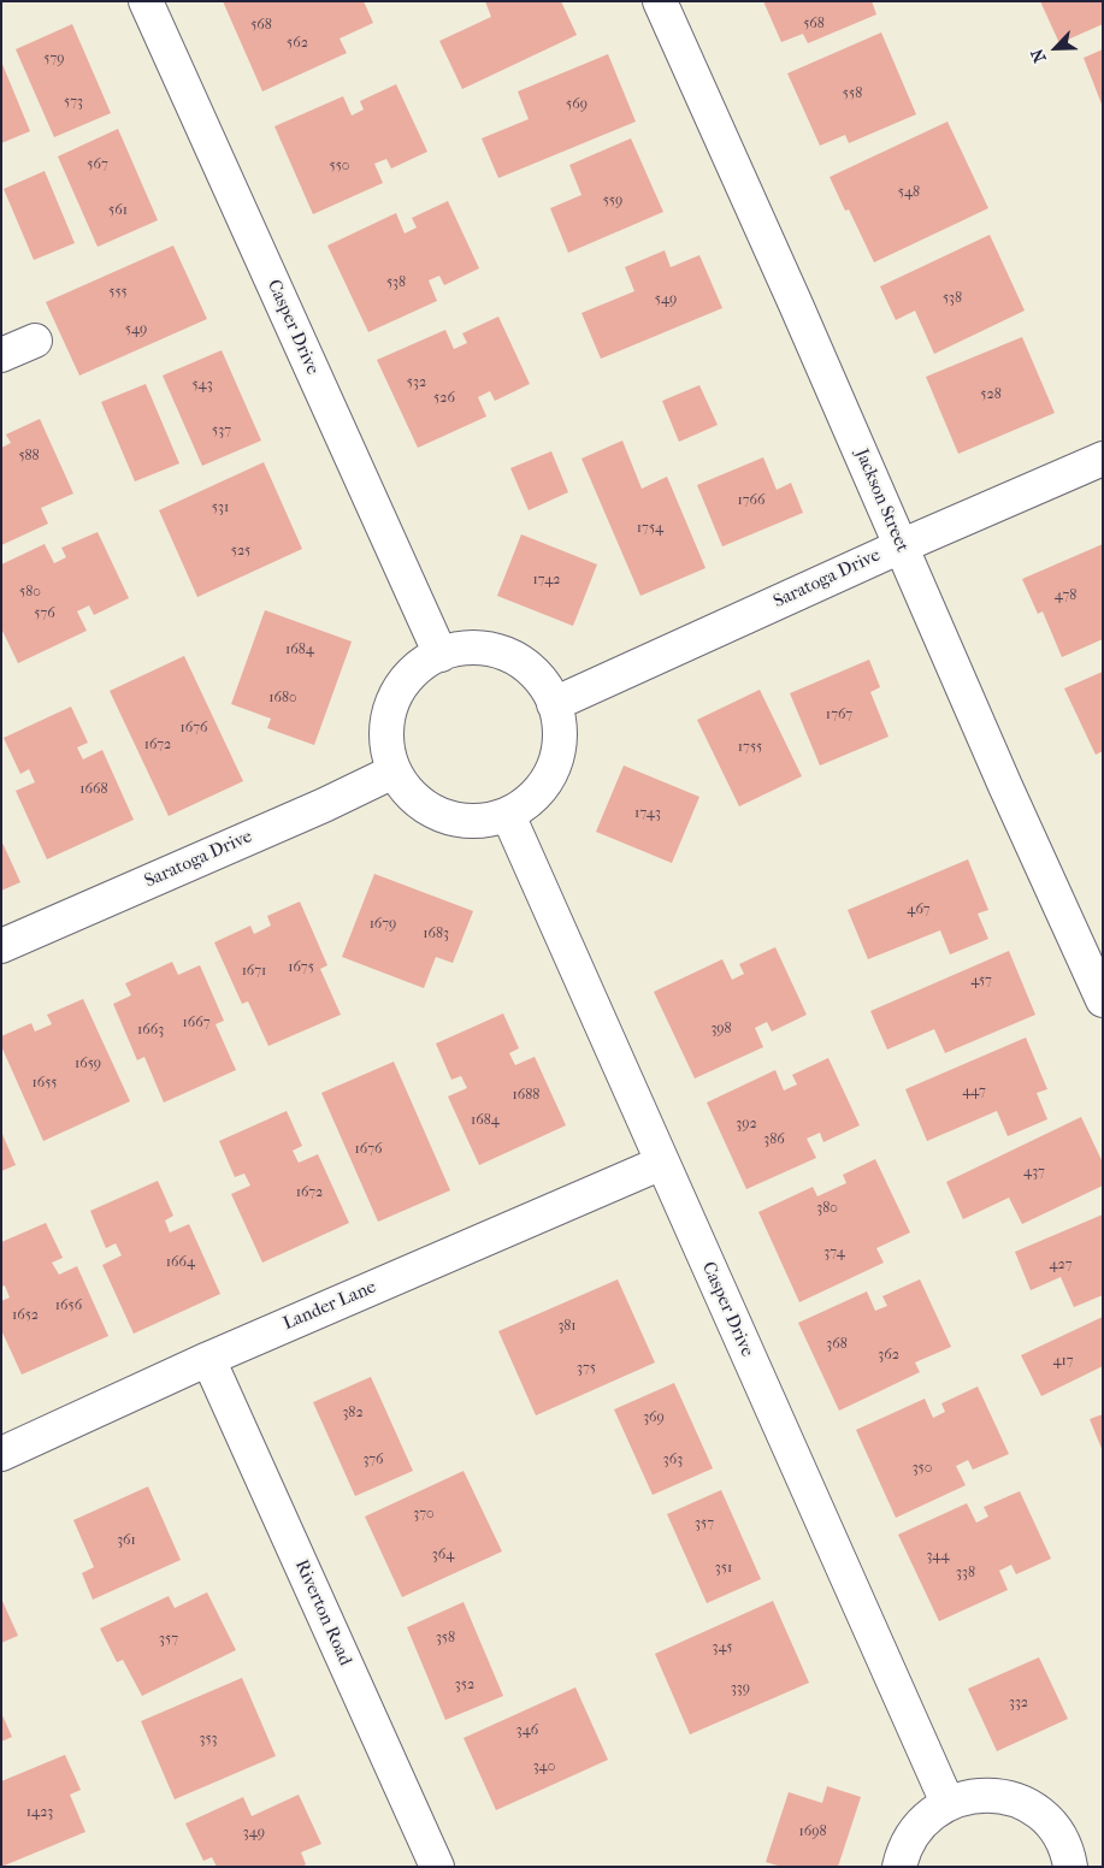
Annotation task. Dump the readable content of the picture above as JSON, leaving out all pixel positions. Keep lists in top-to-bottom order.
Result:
{
  "streets": {
    "street": [
      "Casper Drive",
      "Jackson Street",
      "Saratoga Drive",
      "Lander Lane",
      "Riverton Road"
    ]
  },
  "crossings": [
    ["Casper Drive", "Saratoga Drive"],
    ["Casper Drive", "Lander Lane"],
    ["Jackson Street", "Saratoga Drive"],
    ["Lander Lane", "Riverton Road"]
  ],
  "house_numbers": [
    "568",
    "568",
    "562",
    "579",
    "558",
    "573",
    "569",
    "567",
    "550",
    "548",
    "559",
    "561",
    "538",
    "555",
    "538",
    "549",
    "549",
    "532",
    "543",
    "528",
    "526",
    "537",
    "588",
    "1766",
    "531",
    "1754",
    "525",
    "1742",
    "580",
    "478",
    "576",
    "1684",
    "1680",
    "1767",
    "1676",
    "1672",
    "1755",
    "1668",
    "1743",
    "467",
    "1679",
    "1683",
    "1675",
    "1671",
    "457",
    "1667",
    "398",
    "1663",
    "1659",
    "1655",
    "447",
    "1688",
    "1684",
    "392",
    "386",
    "1676",
    "437",
    "1672",
    "380",
    "374",
    "1664",
    "427",
    "1656",
    "1652",
    "381",
    "368",
    "362",
    "417",
    "375",
    "382",
    "369",
    "376",
    "363",
    "350",
    "370",
    "357",
    "361",
    "364",
    "344",
    "351",
    "338",
    "358",
    "357",
    "345",
    "352",
    "339",
    "332",
    "346",
    "353",
    "340",
    "1423",
    "1698",
    "349"
  ],
  "north": "bottom left"
}
